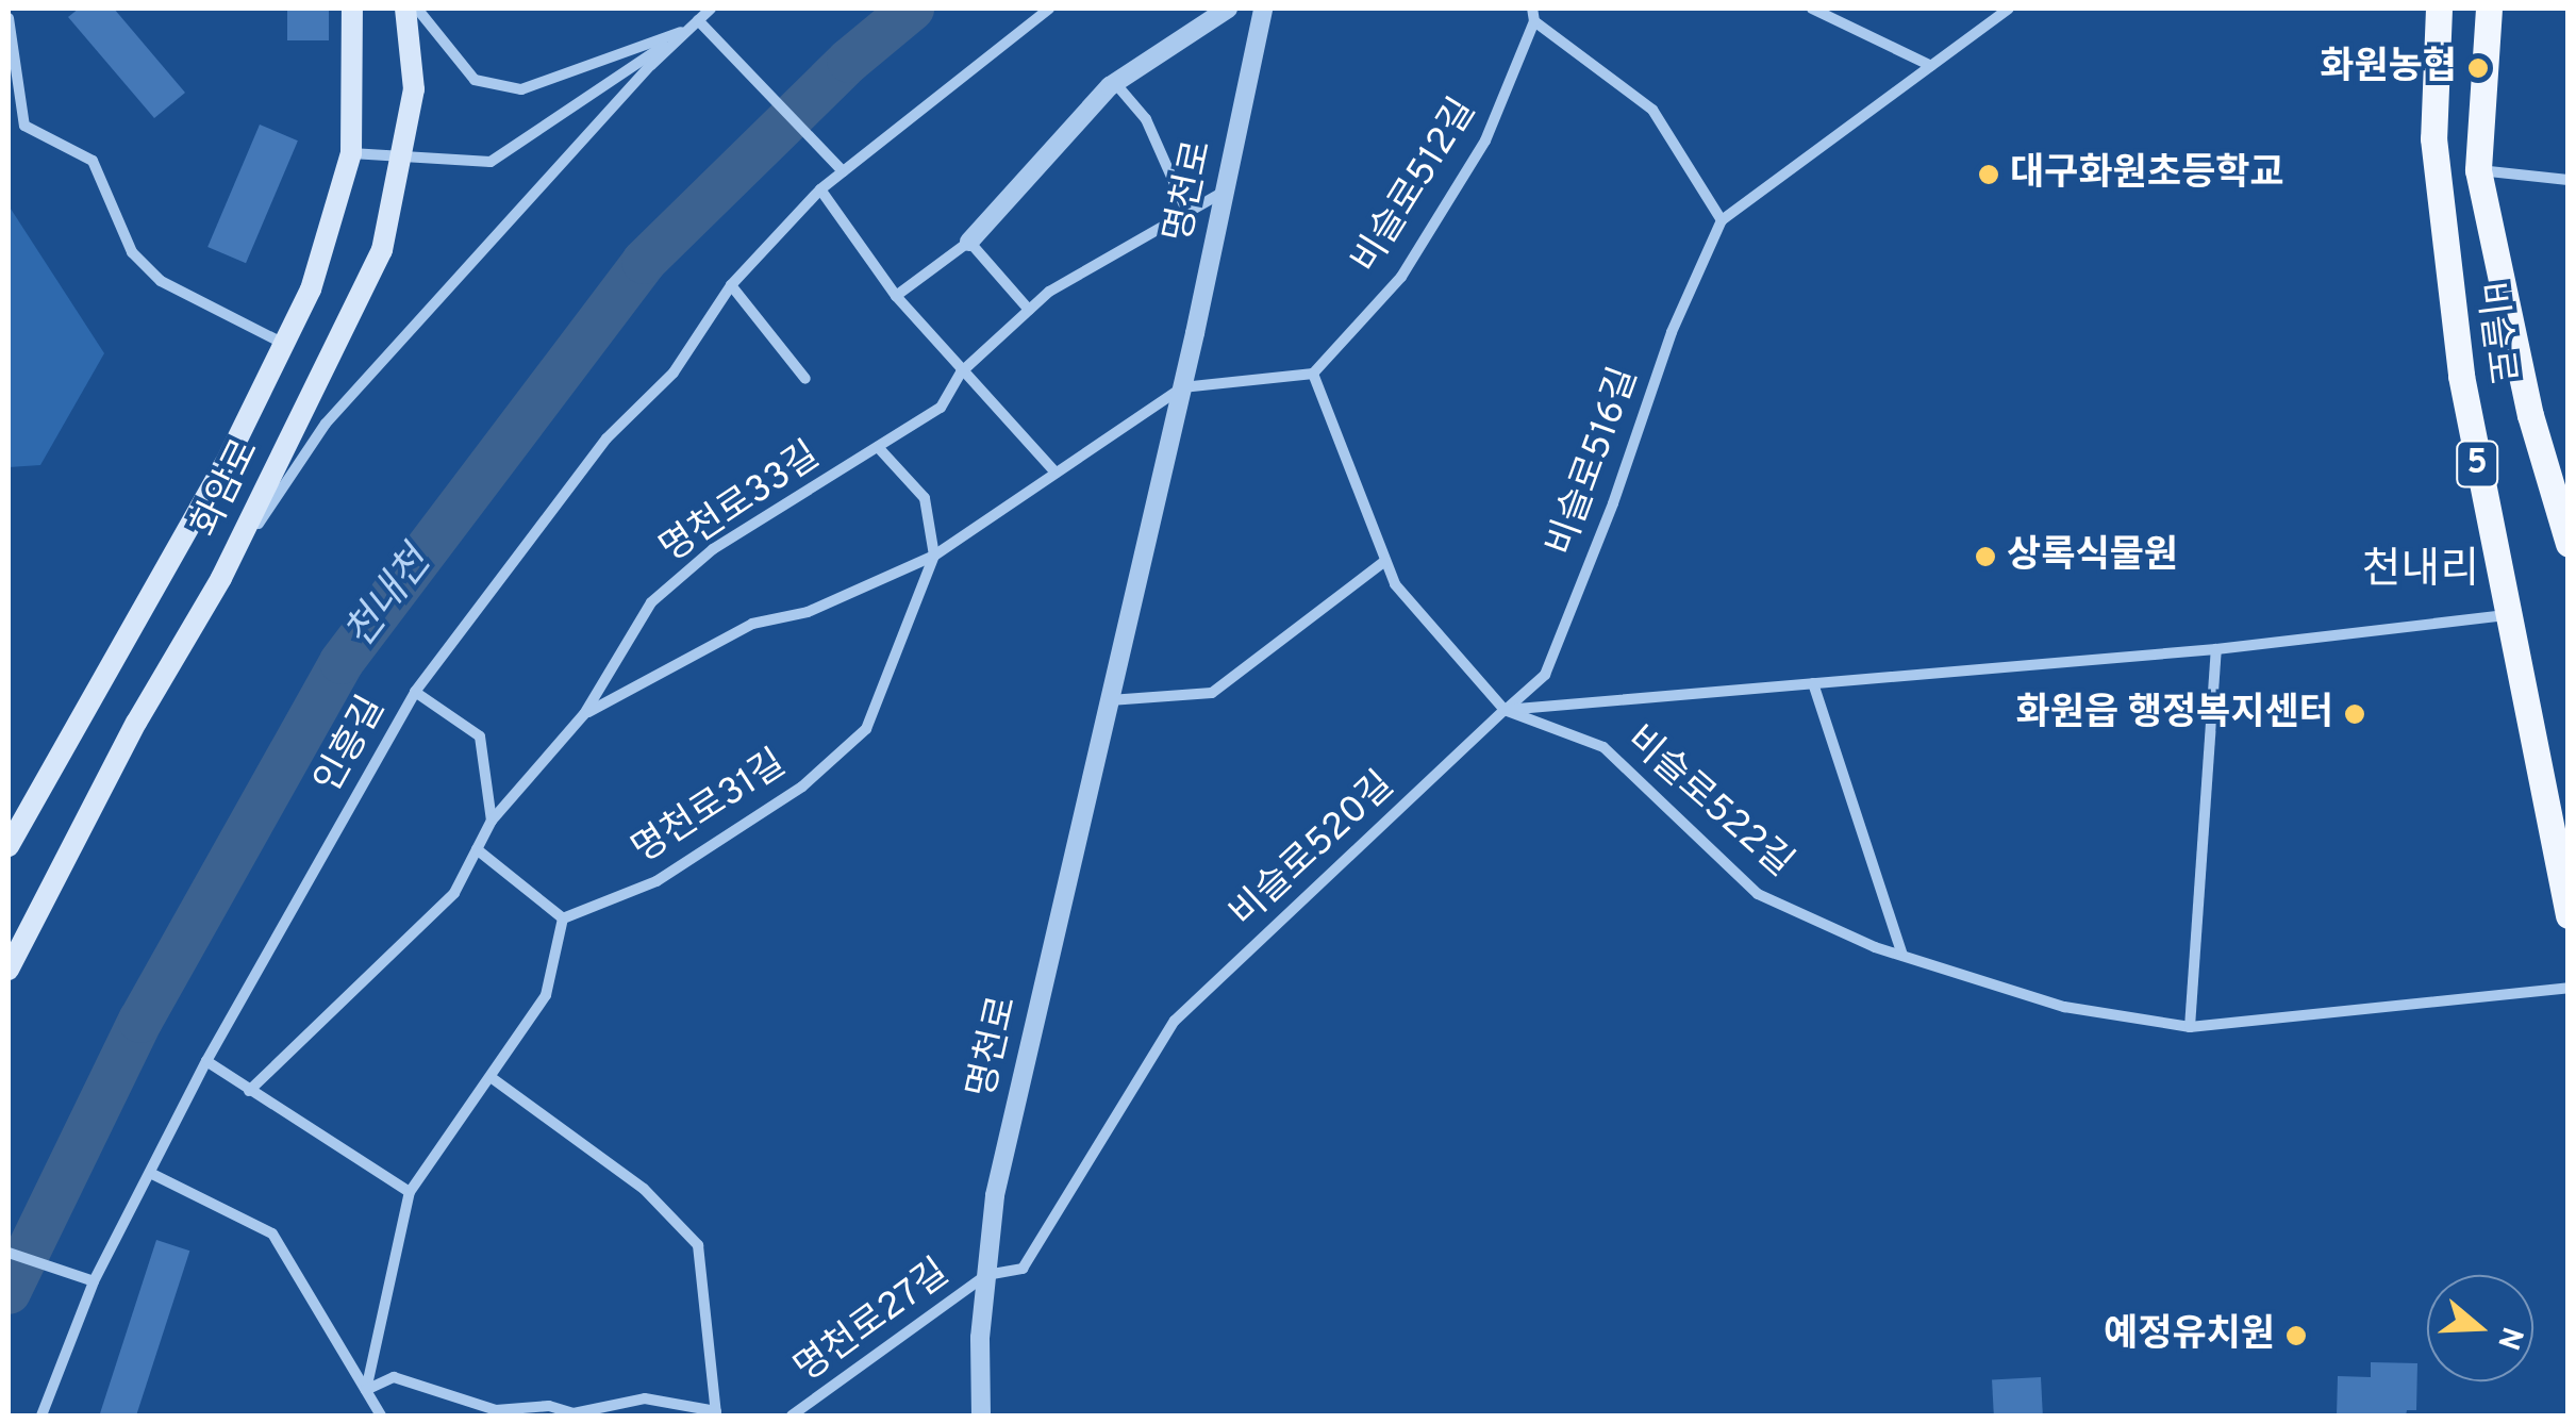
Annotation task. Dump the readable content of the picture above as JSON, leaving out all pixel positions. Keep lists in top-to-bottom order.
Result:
{
  "streets": {
    "main road": ["비슬로", "5", "화암로"],
    "street": [
      "비슬로512길",
      "명천로",
      "비슬로516길",
      "명천로33길",
      "인흥길",
      "비슬로522길",
      "명천로31길",
      "비슬로520길",
      "명천로27길"
    ]
  },
  "crossings": [
    ["비슬로512길", "비슬로522길"],
    ["명천로", "명천로33길"],
    ["명천로", "비슬로520길"],
    ["명천로", "명천로27길"],
    ["비슬로516길", "비슬로522길"],
    ["비슬로516길", "비슬로520길"],
    ["명천로33길", "명천로31길"],
    ["비슬로522길", "비슬로520길"],
    ["비슬로520길", "명천로27길"]
  ],
  "districts": ["천내리"],
  "water": ["천내천"],
  "places": [
    "화원농협",
    "대구화원초등학교",
    "상록식물원",
    "화원읍 행정복지센터",
    "예정유치원"
  ],
  "north": "right"
}
